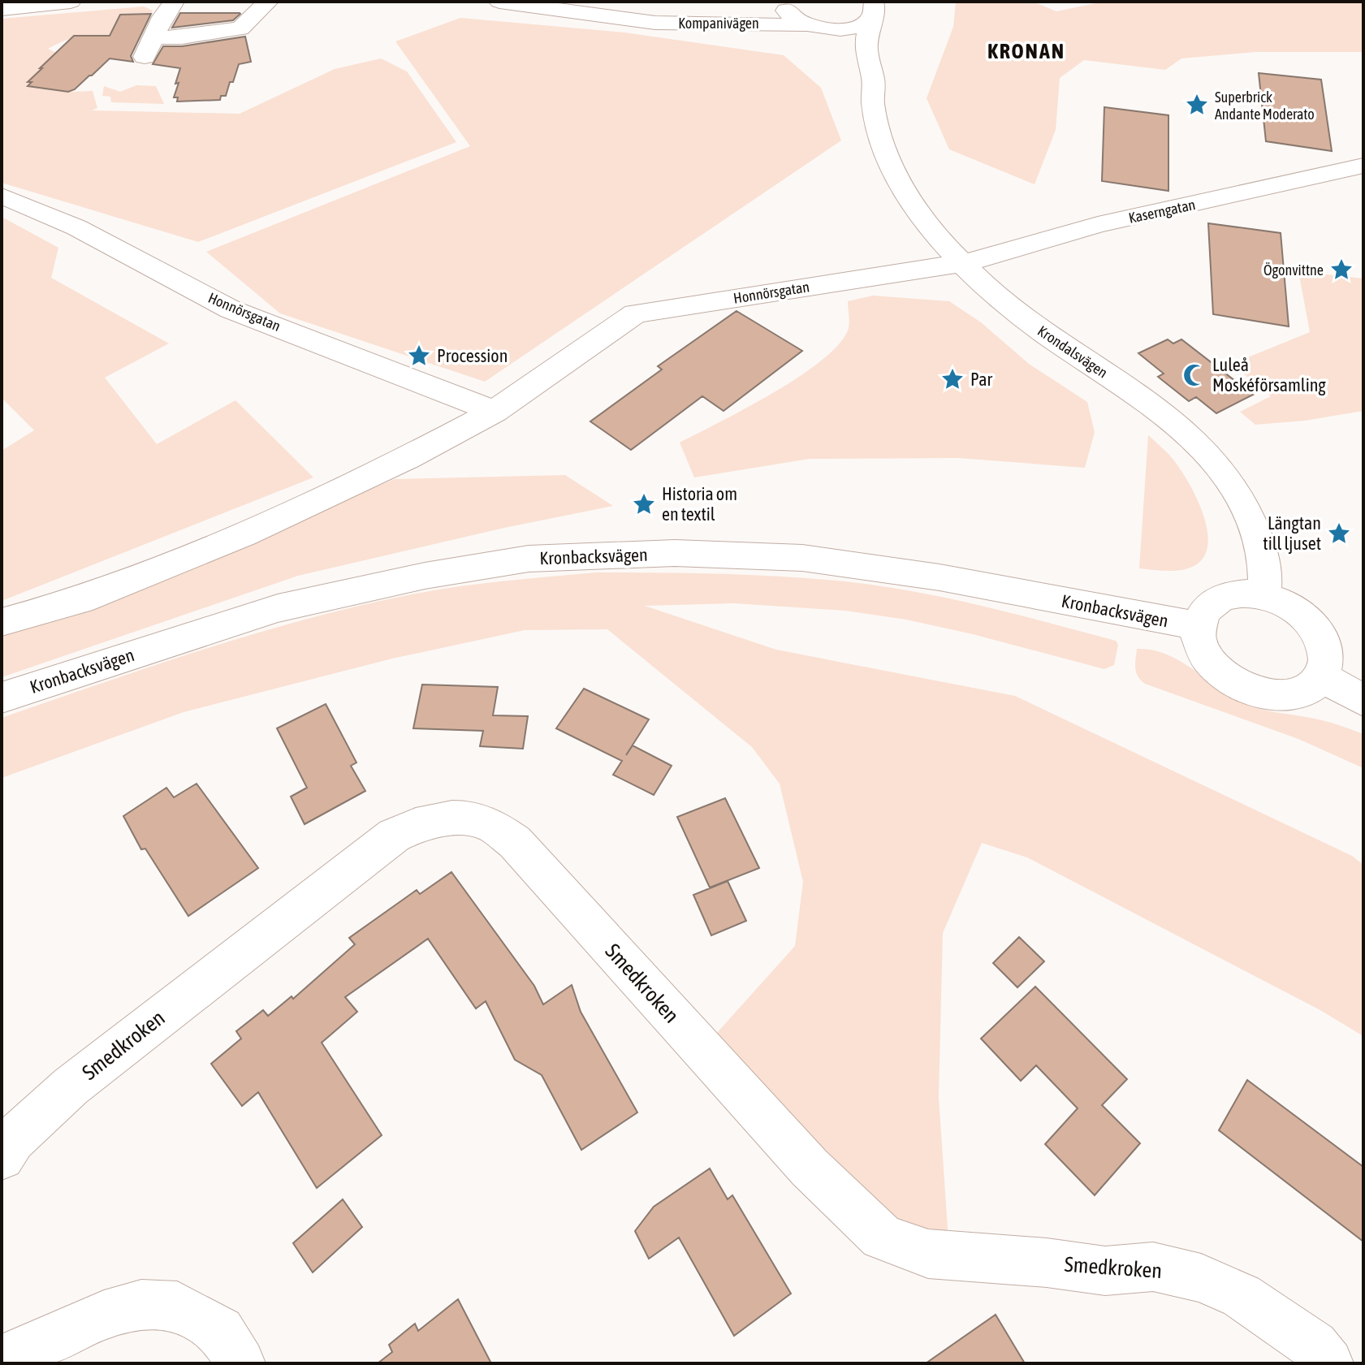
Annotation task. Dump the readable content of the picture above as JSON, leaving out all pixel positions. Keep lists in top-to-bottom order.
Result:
{
  "streets": {
    "street": [
      "Kompanivägen",
      "Kaserngatan",
      "Honnörsgatan",
      "Krondalsvägen",
      "Kronbacksvägen",
      "Smedkroken"
    ]
  },
  "crossings": [
    ["Kompanivägen", "Krondalsvägen"],
    ["Kaserngatan", "Honnörsgatan"],
    ["Kaserngatan", "Krondalsvägen"],
    ["Honnörsgatan", "Krondalsvägen"],
    ["Krondalsvägen", "Kronbacksvägen"]
  ],
  "districts": ["KRONAN"],
  "places": {
    "place": [
      "Superbrick Andante Moderato",
      "Ögonvittne",
      "Procession",
      "Par",
      "Historia om en textil",
      "Längtan till ljuset"
    ],
    "mosque": ["Luleå Moskéförsamling"]
  }
}
